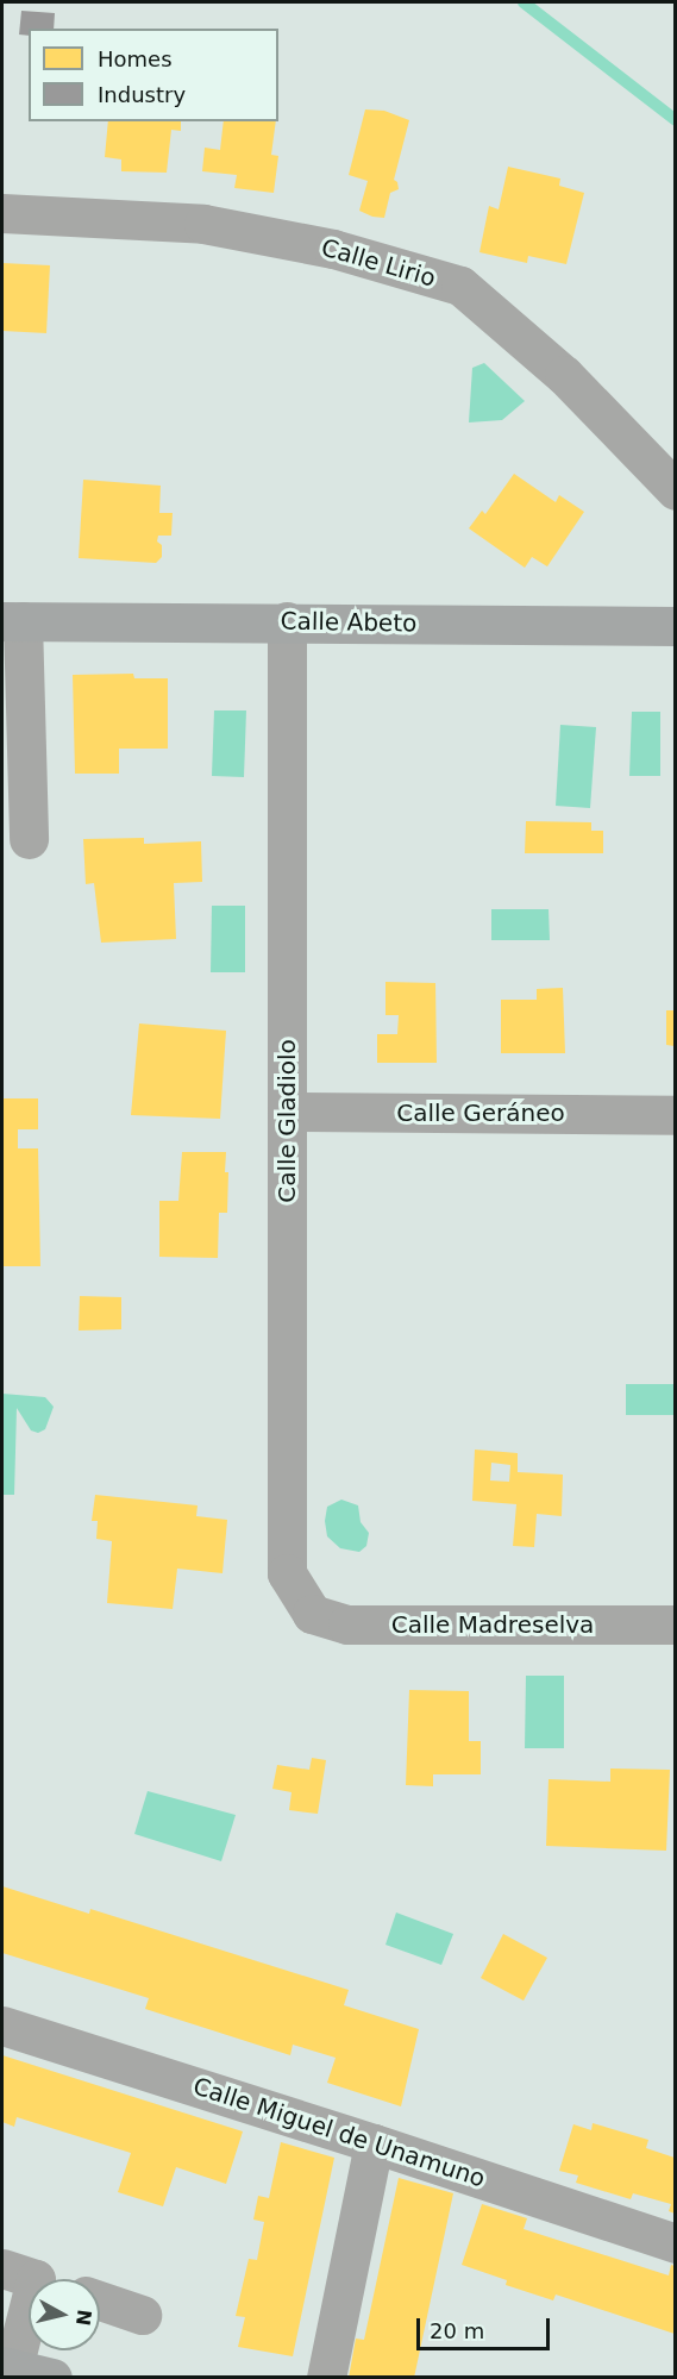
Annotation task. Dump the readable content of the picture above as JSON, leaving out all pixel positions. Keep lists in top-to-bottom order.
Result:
{
  "streets": {
    "street": [
      "Calle Lirio",
      "Calle Abeto",
      "Calle Geráneo",
      "Calle Gladiolo",
      "Calle Madreselva",
      "Calle Miguel de Unamuno"
    ]
  },
  "crossings": [
    ["Calle Abeto", "Calle Gladiolo"],
    ["Calle Geráneo", "Calle Gladiolo"],
    ["Calle Gladiolo", "Calle Madreselva"]
  ],
  "legend": ["Homes", "Industry"],
  "scale_bar": "20 m",
  "north": "right"
}
